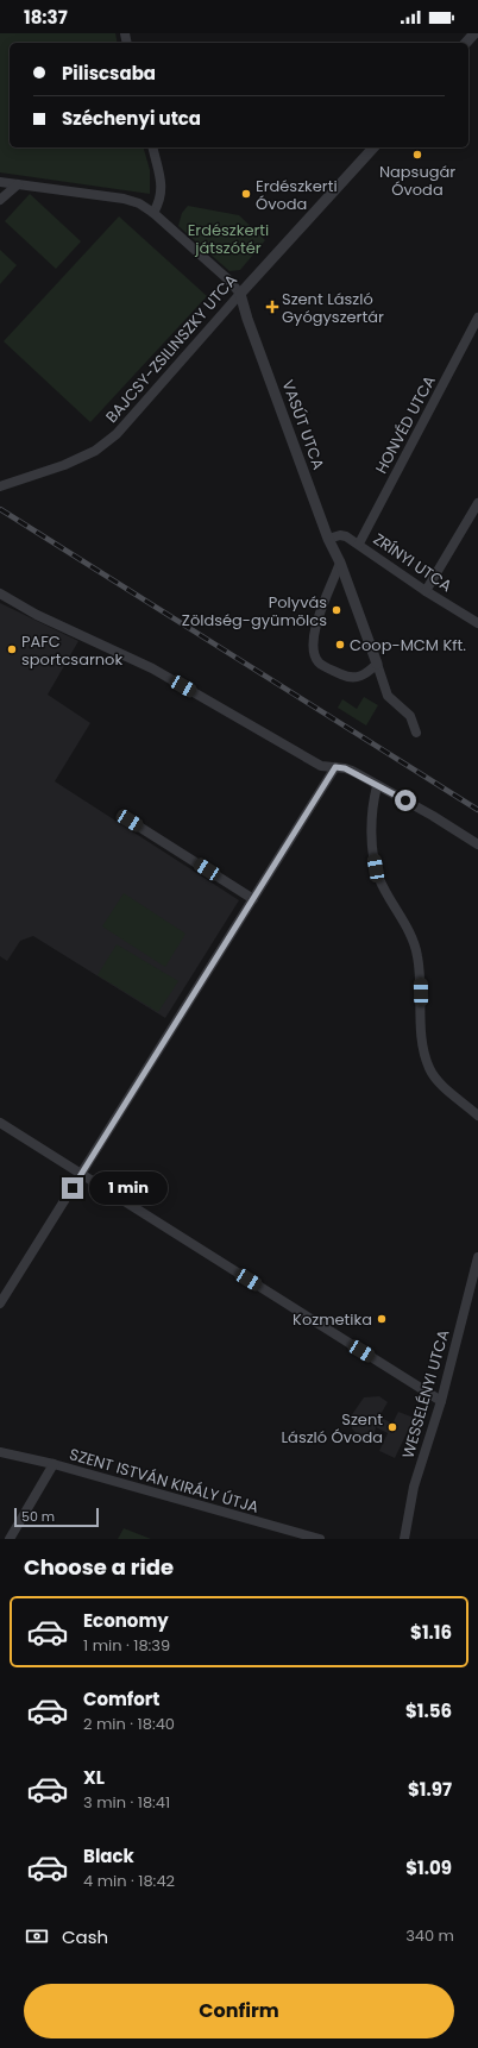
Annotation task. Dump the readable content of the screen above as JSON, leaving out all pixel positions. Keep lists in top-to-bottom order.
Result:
{
  "streets": {
    "street": [
      "BAJCSY-ZSILINSZKY UTCA",
      "VASÚT UTCA",
      "HONVÉD UTCA",
      "ZRÍNYI UTCA",
      "WESSELÉNYI UTCA",
      "SZENT ISTVÁN KIRÁLY ÚTJA"
    ]
  },
  "crossings": [
    ["BAJCSY-ZSILINSZKY UTCA", "VASÚT UTCA"],
    ["VASÚT UTCA", "ZRÍNYI UTCA"],
    ["HONVÉD UTCA", "ZRÍNYI UTCA"]
  ],
  "parks": ["Erdészkerti játszótér"],
  "places": {
    "other": [
      "Napsugár Óvoda",
      "Erdészkerti Óvoda",
      "Polyvás Zöldség-gyümölcs",
      "Coop-MCM Kft.",
      "PAFC sportcsarnok",
      "Kozmetika",
      "Szent László Óvoda"
    ],
    "health": ["Szent László Gyógyszertár"]
  },
  "scale_bar": "50 m",
  "page": {
    "status": "18:37",
    "banner": ["Piliscsaba", "Széchenyi utca"],
    "bubble": "1 min",
    "scale": "50 m",
    "heading": "Choose a ride",
    "list": [
      {
        "name": "Economy",
        "note": "1 min · 18:39",
        "value": "$1.16"
      },
      {
        "name": "Comfort",
        "note": "2 min · 18:40",
        "value": "$1.56"
      },
      {
        "name": "XL",
        "note": "3 min · 18:41",
        "value": "$1.97"
      },
      {
        "name": "Black",
        "note": "4 min · 18:42",
        "value": "$1.09"
      }
    ],
    "pay": ["Cash", "340 m"],
    "buttons": "Confirm"
  }
}
